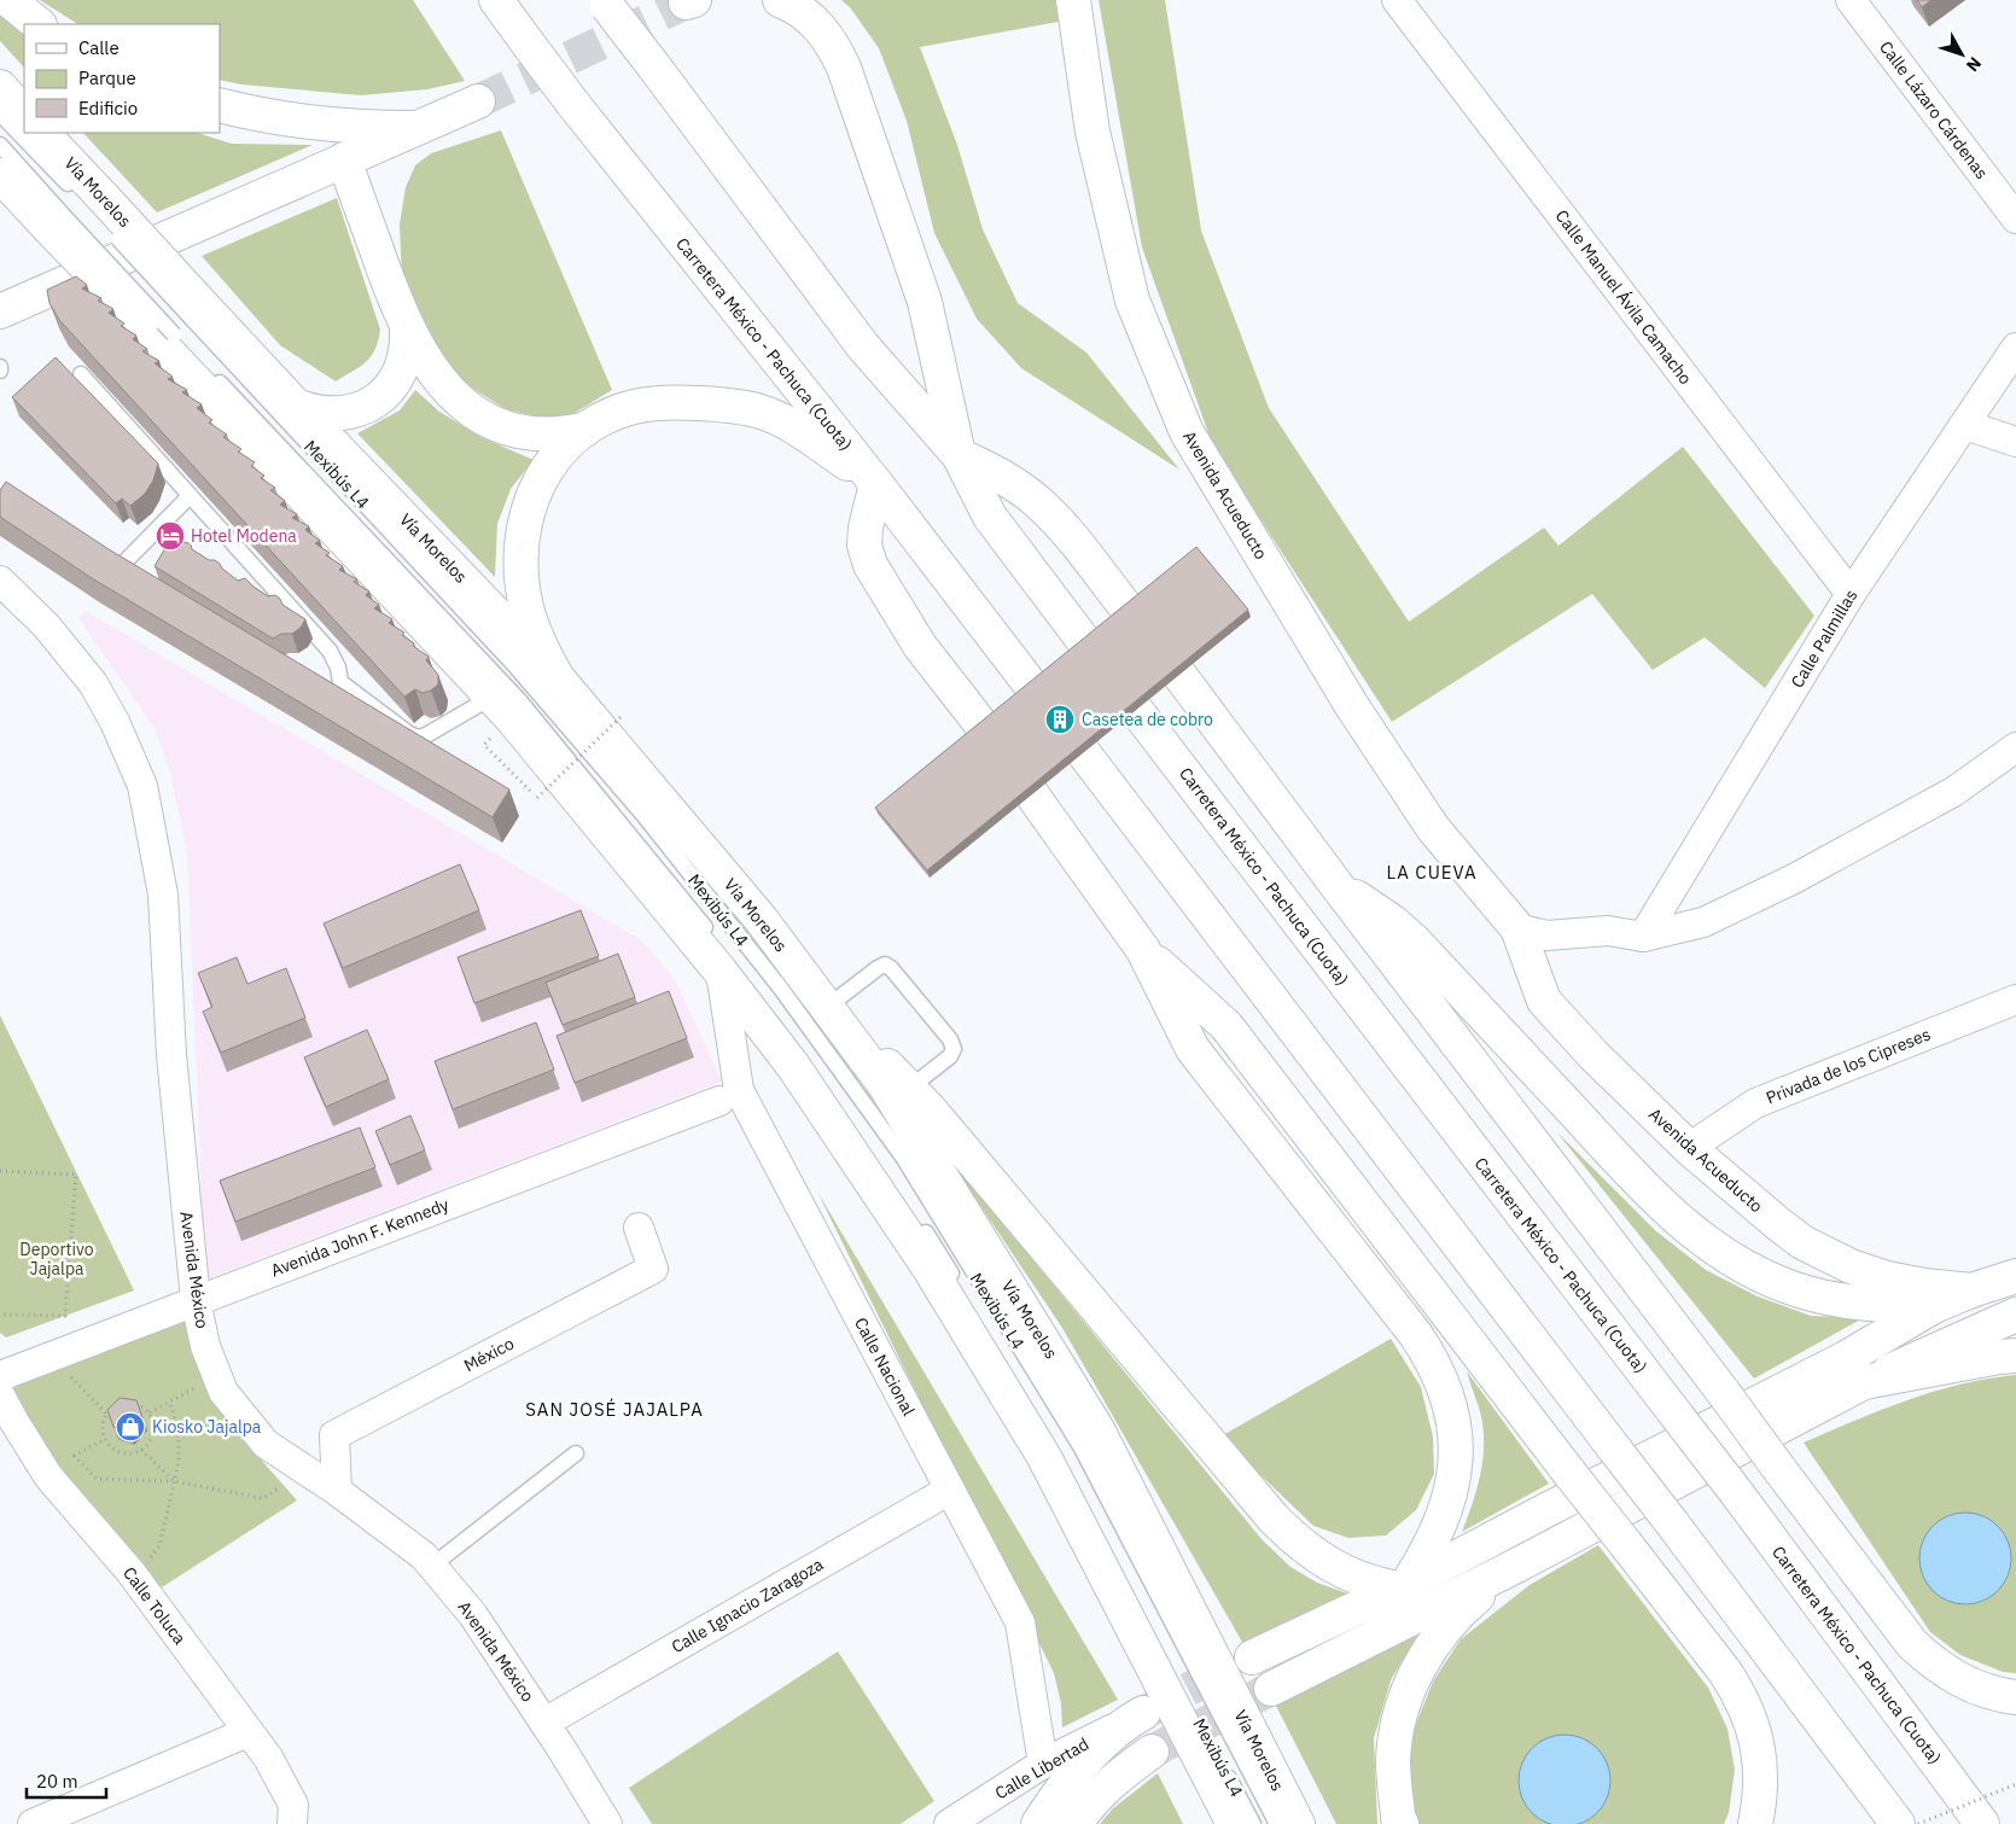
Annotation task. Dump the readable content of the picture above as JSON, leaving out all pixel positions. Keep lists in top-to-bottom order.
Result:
{
  "streets": {
    "main road": ["Vía Morelos", "Carretera México - Pachuca (Cuota)", "Avenida Acueducto"],
    "street": [
      "Calle Lázaro Cárdenas",
      "Calle Manuel Ávila Camacho",
      "Calle Palmillas",
      "Privada de los Cipreses",
      "Avenida John F. Kennedy",
      "Avenida México",
      "México",
      "Calle Nacional",
      "Calle Toluca",
      "Calle Ignacio Zaragoza",
      "Calle Libertad"
    ],
    "lane": ["Mexibús L4"]
  },
  "crossings": [
    ["Vía Morelos", "Mexibús L4"],
    ["Calle Manuel Ávila Camacho", "Calle Palmillas"],
    ["Mexibús L4", "Calle Nacional"],
    ["Avenida Acueducto", "Privada de los Cipreses"],
    ["Avenida John F. Kennedy", "Avenida México"],
    ["Avenida México", "México"],
    ["Avenida México", "Calle Ignacio Zaragoza"],
    ["Calle Nacional", "Calle Ignacio Zaragoza"],
    ["Calle Nacional", "Calle Libertad"]
  ],
  "districts": ["LA CUEVA", "SAN JOSÉ JAJALPA"],
  "parks": ["Deportivo Jajalpa"],
  "places": {
    "hotel": ["Hotel Modena"],
    "building": ["Casetea de cobro"],
    "shop": ["Kiosko Jajalpa"]
  },
  "legend": ["Calle", "Parque", "Edificio"],
  "scale_bar": "20 m",
  "north": "bottom right"
}
